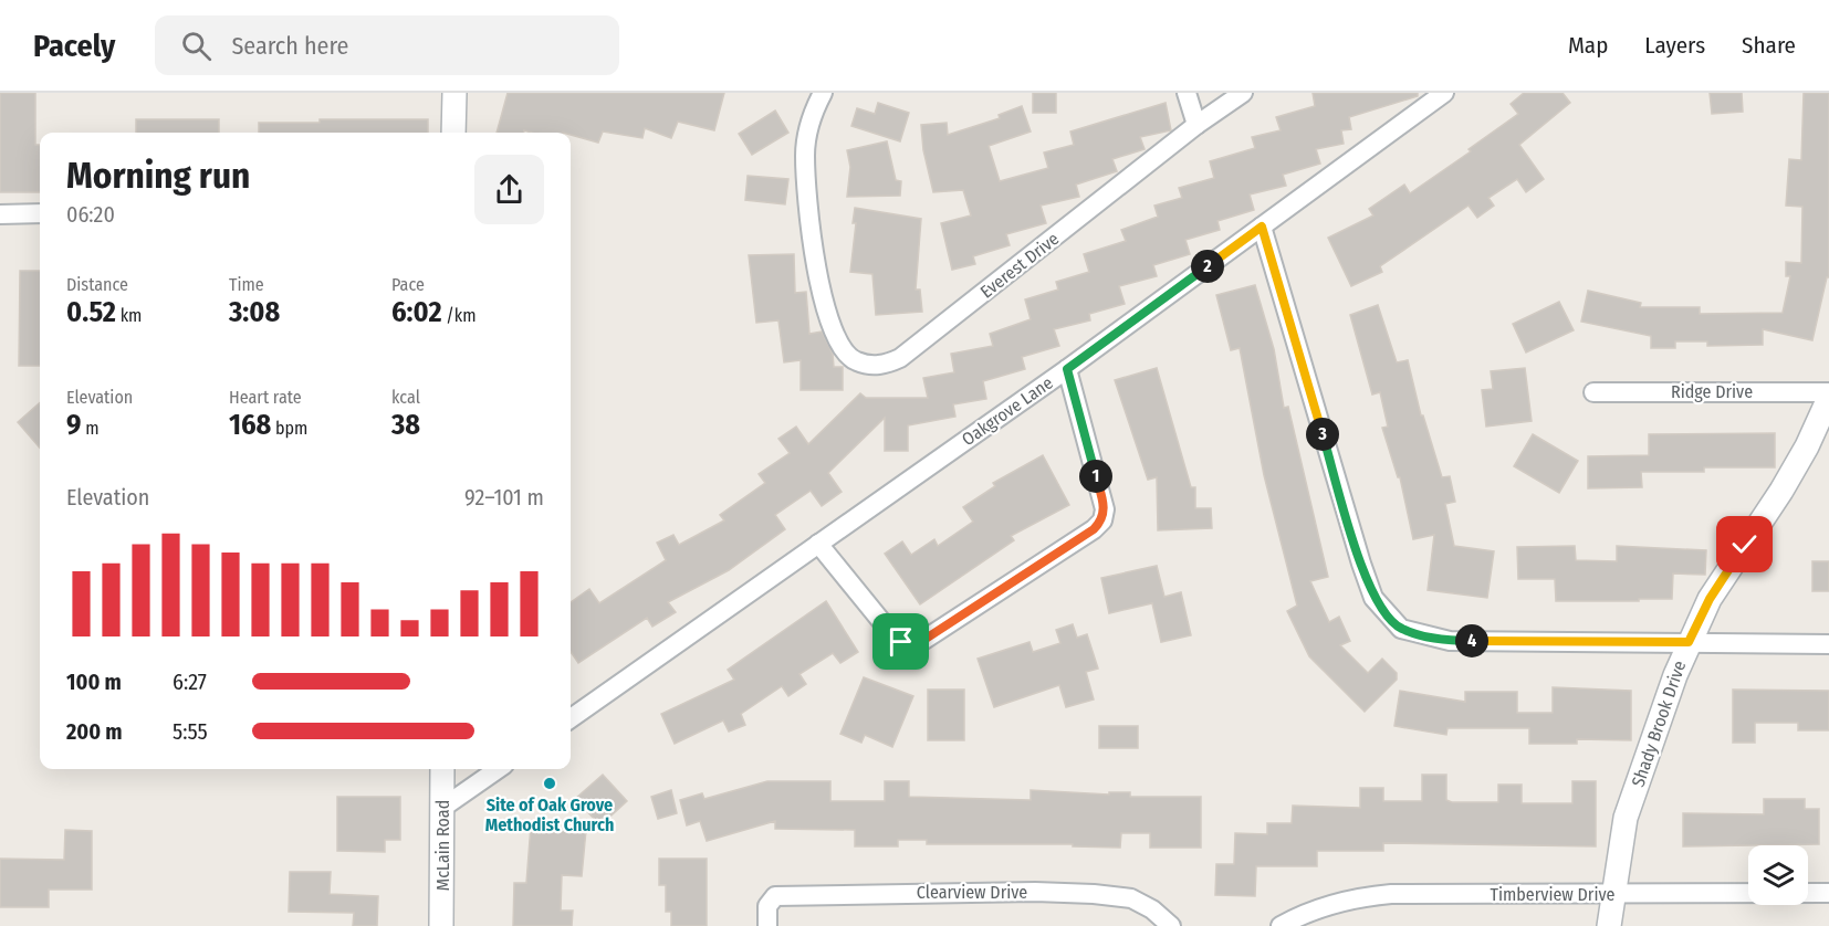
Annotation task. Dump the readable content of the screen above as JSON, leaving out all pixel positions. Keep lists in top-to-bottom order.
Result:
{
  "streets": {
    "street": [
      "Everest Drive",
      "Ridge Drive",
      "Oakgrove Lane",
      "Shady Brook Drive",
      "McLain Road",
      "Clearview Drive",
      "Timberview Drive"
    ]
  },
  "crossings": [
    ["Shady Brook Drive", "Timberview Drive"]
  ],
  "places": ["Site of Oak Grove Methodist Church"],
  "page": {
    "header": "Pacely",
    "search": "Search here",
    "nav": ["Map", "Layers", "Share"],
    "heading": ["Morning run", "06:20"],
    "stats": [
      ["Distance", "0.52 km"],
      ["Time", "3:08"],
      ["Pace", "6:02 /km"],
      ["Elevation", "9 m"],
      ["Heart rate", "168 bpm"],
      ["kcal", "38"]
    ],
    "pins": [
      "2",
      "3",
      "1",
      "4"
    ],
    "chart": ["Elevation", "92–101 m"],
    "list": [
      {
        "name": "100 m",
        "note": "6:27"
      },
      {
        "name": "200 m",
        "note": "5:55"
      }
    ]
  }
}
